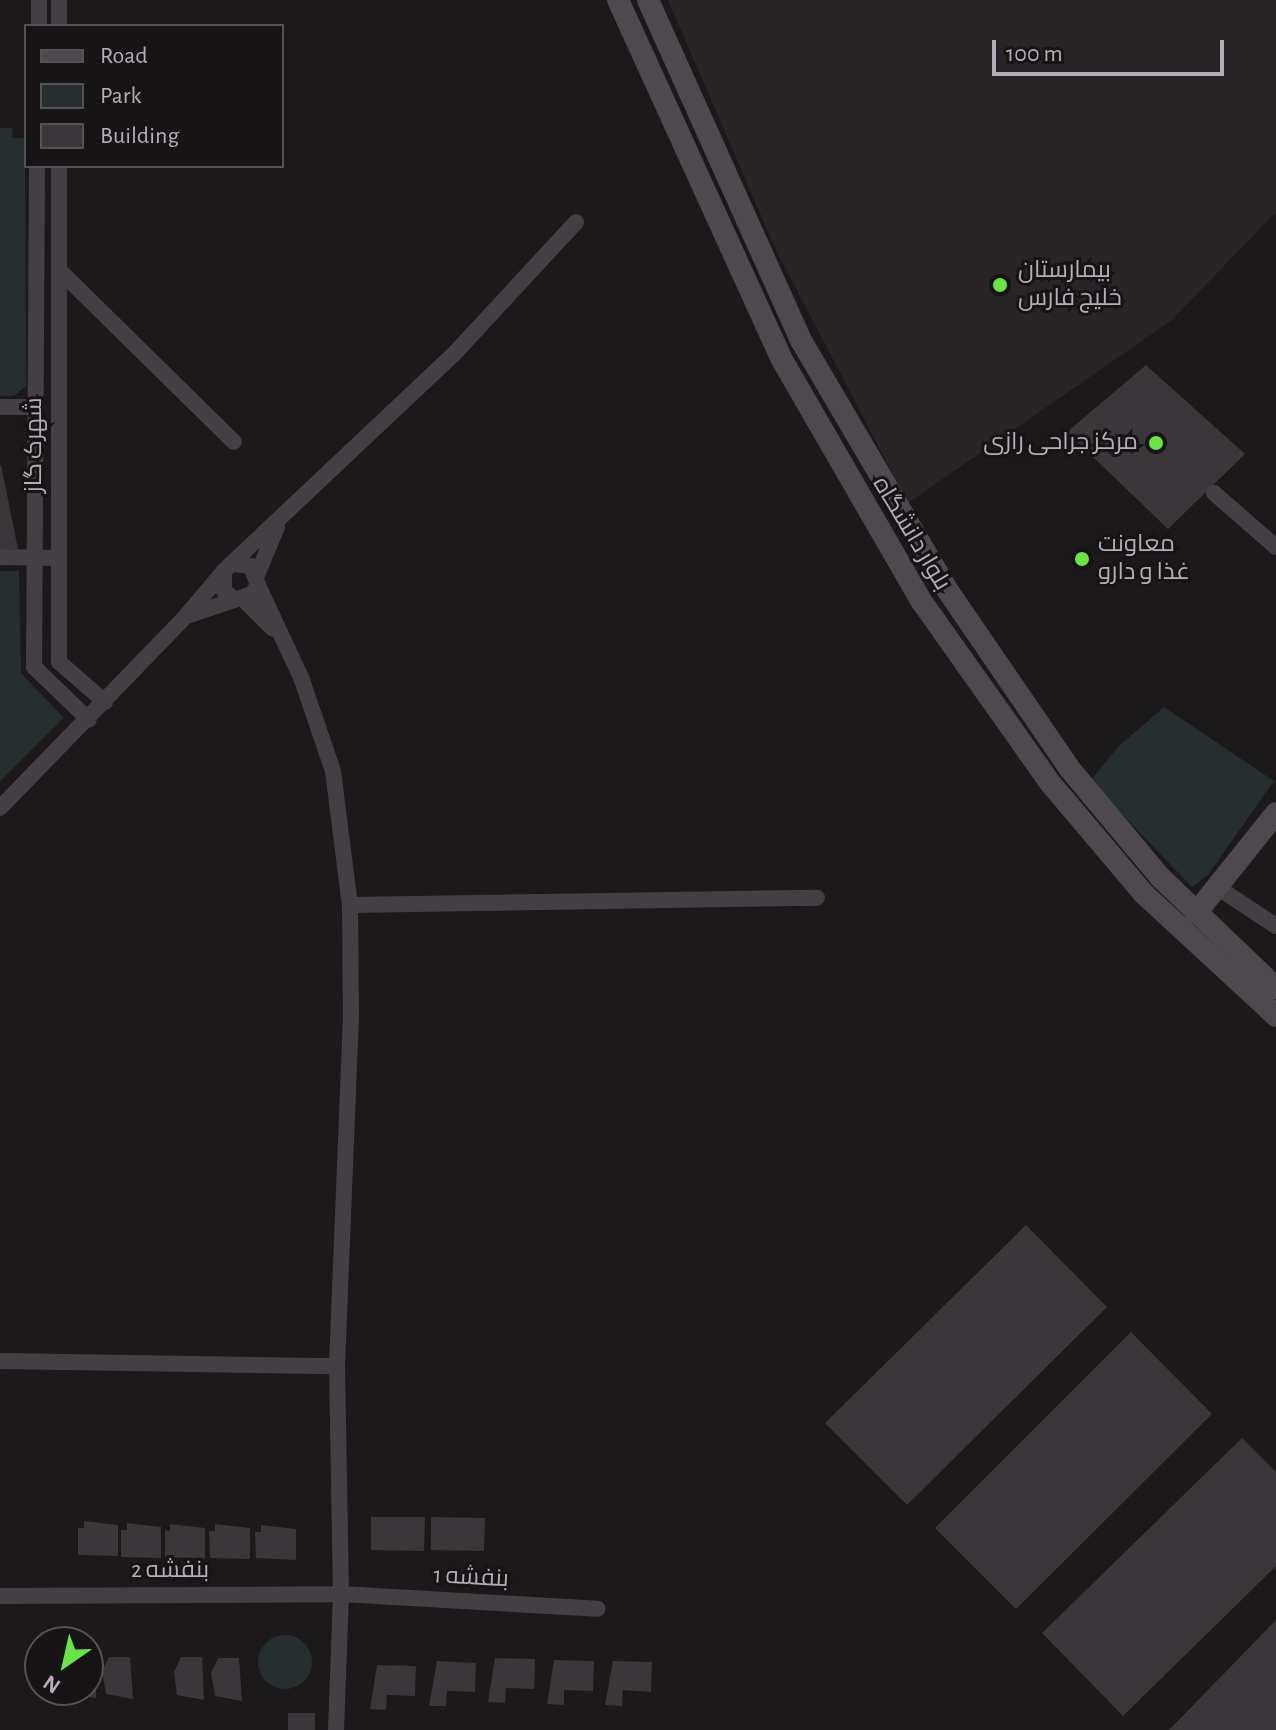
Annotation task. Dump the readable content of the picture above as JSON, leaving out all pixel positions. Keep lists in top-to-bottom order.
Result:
{
  "streets": {
    "main road": ["بلوار دانشگاه"],
    "street": ["شهرک گاز", "بنفشه 2", "بنفشه 1"]
  },
  "crossings": [
    ["بنفشه 2", "بنفشه 1"]
  ],
  "places": ["بیمارستان خلیج فارس", "مرکز جراحی رازی", "معاونت غذا و دارو"],
  "legend": ["Road", "Park", "Building"],
  "scale_bar": "100 m",
  "north": "bottom left"
}
